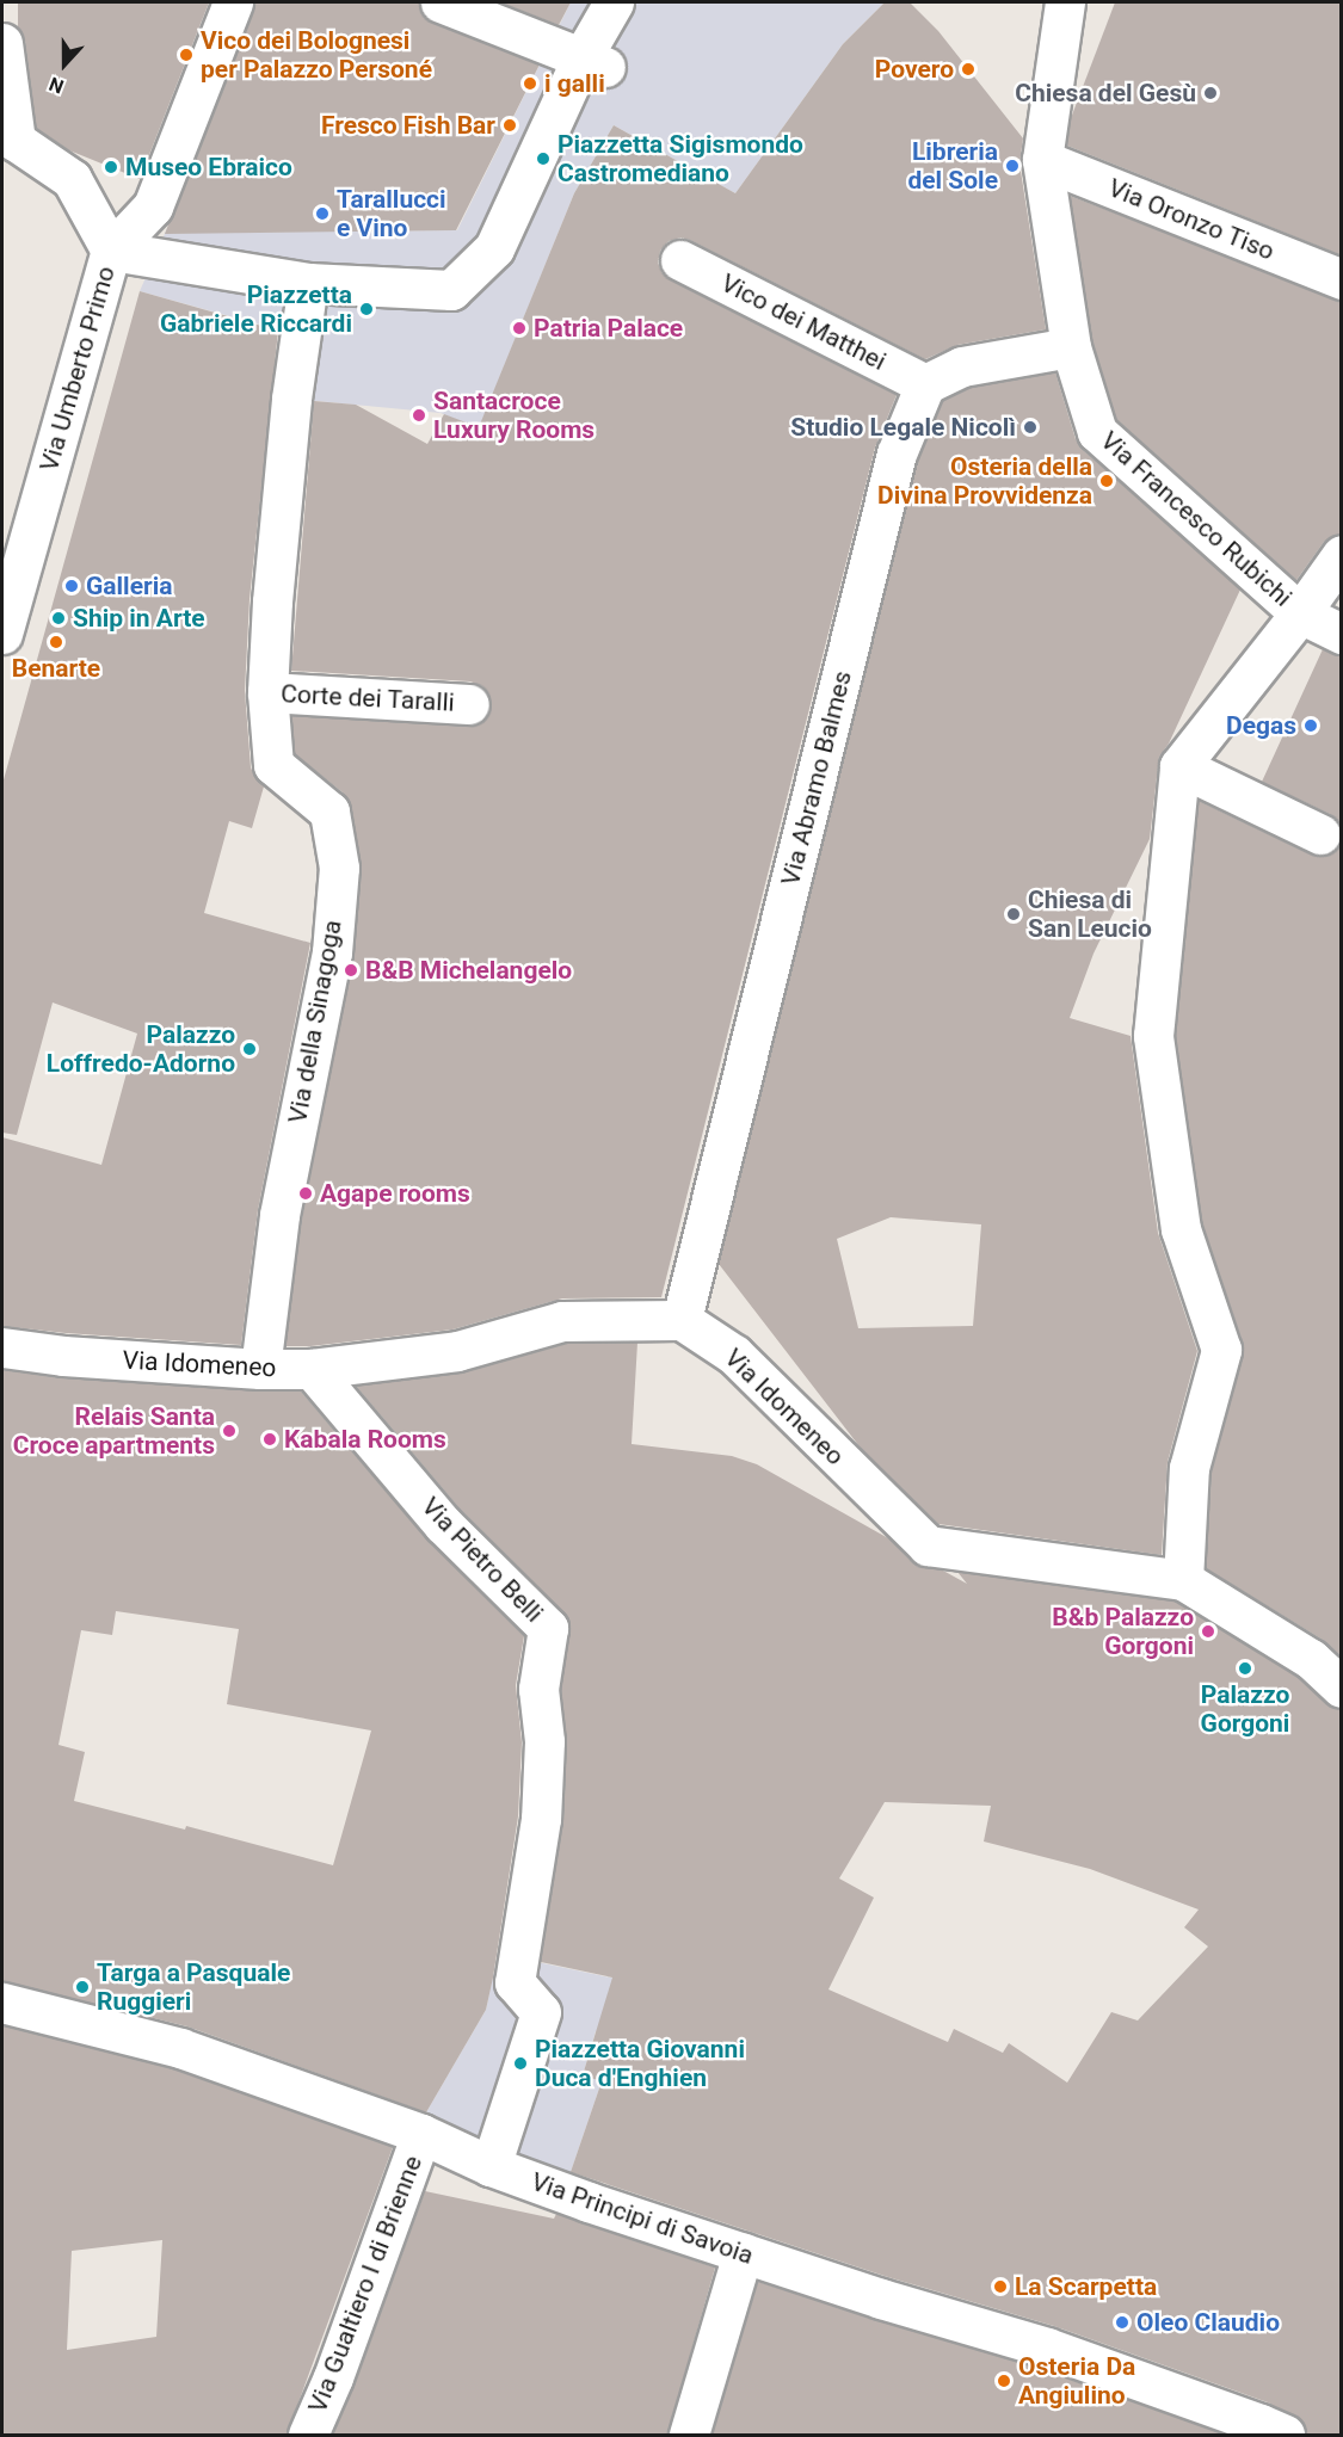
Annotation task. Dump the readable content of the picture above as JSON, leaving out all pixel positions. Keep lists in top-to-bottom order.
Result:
{
  "streets": {
    "street": [
      "Via Oronzo Tiso",
      "Vico dei Matthei",
      "Via Umberto Primo",
      "Via Francesco Rubichi",
      "Corte dei Taralli",
      "Via Abramo Balmes",
      "Via della Sinagoga",
      "Via Idomeneo",
      "Via Pietro Belli",
      "Via Principi di Savoia",
      "Via Gualtiero I di Brienne"
    ]
  },
  "crossings": [
    ["Via Oronzo Tiso", "Via Francesco Rubichi"],
    ["Vico dei Matthei", "Via Abramo Balmes"],
    ["Corte dei Taralli", "Via della Sinagoga"],
    ["Via Abramo Balmes", "Via Idomeneo"],
    ["Via della Sinagoga", "Via Idomeneo"],
    ["Via Idomeneo", "Via Pietro Belli"],
    ["Via Pietro Belli", "Via Principi di Savoia"],
    ["Via Principi di Savoia", "Via Gualtiero I di Brienne"]
  ],
  "places": [
    "Vico dei Bolognesi per Palazzo Personé",
    "Povero",
    "i galli",
    "Chiesa del Gesù",
    "Fresco Fish Bar",
    "Piazzetta Sigismondo Castromediano",
    "Libreria del Sole",
    "Museo Ebraico",
    "Tarallucci e Vino",
    "Piazzetta Gabriele Riccardi",
    "Patria Palace",
    "Santacroce Luxury Rooms",
    "Studio Legale Nicolì",
    "Osteria della Divina Provvidenza",
    "Galleria",
    "Ship in Arte",
    "Benarte",
    "Degas",
    "Chiesa di San Leucio",
    "B&B Michelangelo",
    "Palazzo Loffredo-Adorno",
    "Agape rooms",
    "Relais Santa Croce apartments",
    "Kabala Rooms",
    "B&b Palazzo Gorgoni",
    "Palazzo Gorgoni",
    "Targa a Pasquale Ruggieri",
    "Piazzetta Giovanni Duca d'Enghien",
    "La Scarpetta",
    "Oleo Claudio",
    "Osteria Da Angiulino"
  ],
  "north": "bottom"
}
